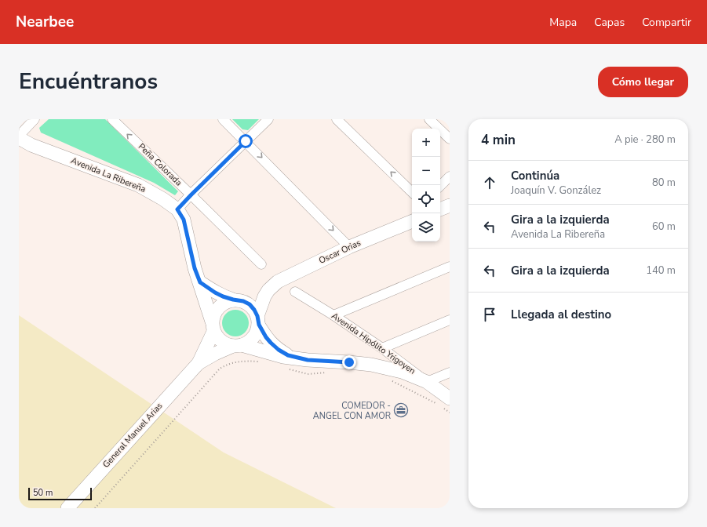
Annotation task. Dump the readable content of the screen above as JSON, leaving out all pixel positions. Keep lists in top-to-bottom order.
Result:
{
  "streets": {
    "main road": [
      "Avenida La Ribereña",
      "Oscar Orias",
      "Avenida Hipólito Yrigoyen",
      "General Manuel Arias"
    ],
    "street": ["Peña Colorada"]
  },
  "crossings": [
    ["Avenida La Ribereña", "Oscar Orias"],
    ["Avenida La Ribereña", "General Manuel Arias"],
    ["Oscar Orias", "General Manuel Arias"]
  ],
  "one_way": ["Peña Colorada"],
  "places": {
    "office": ["COMEDOR - ANGEL CON AMOR"]
  },
  "scale_bar": "50 m",
  "page": {
    "header": "Nearbee",
    "nav": ["Mapa", "Capas", "Compartir"],
    "title": "Encuéntranos",
    "buttons": "Cómo llegar",
    "heading": ["4 min", "A pie · 280 m"],
    "map_buttons": ["+", "−"],
    "list": [
      ["Continúa", "Joaquín V. González", "80 m"],
      ["Gira a la izquierda", "Avenida La Ribereña", "60 m"],
      ["Gira a la izquierda", "140 m"],
      "Llegada al destino"
    ],
    "scale": "50 m"
  }
}
